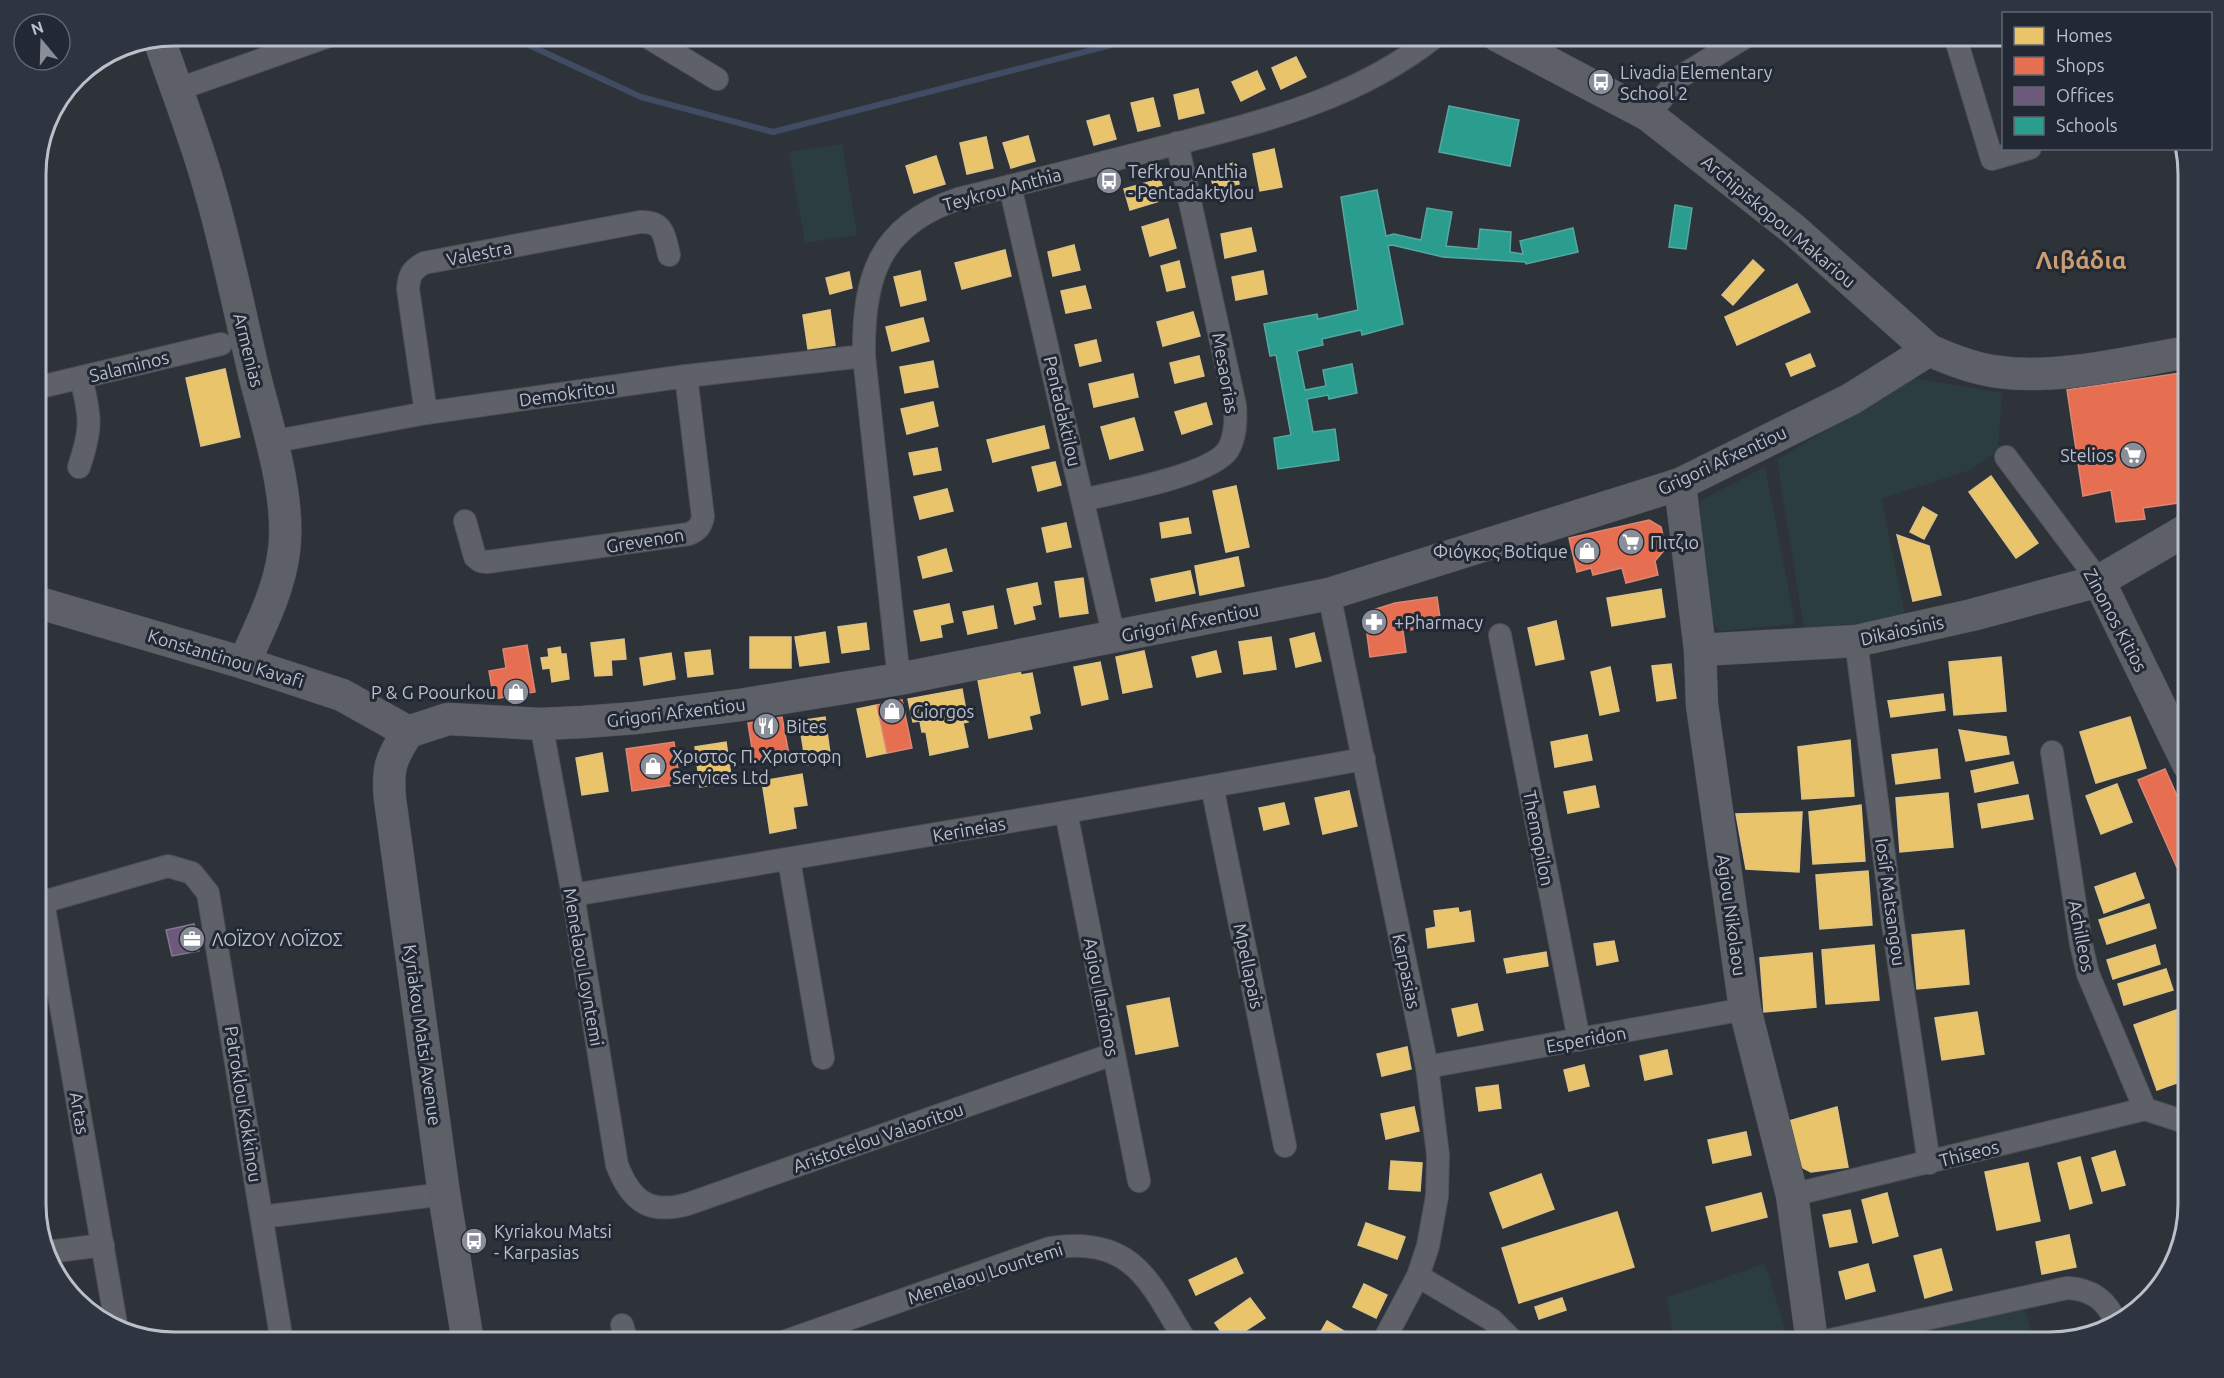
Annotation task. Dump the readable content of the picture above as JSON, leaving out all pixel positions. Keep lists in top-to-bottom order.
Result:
{
  "streets": {
    "street": [
      "Teykrou Anthia",
      "Archipiskopou Makariou",
      "Valestra",
      "Armenias",
      "Salaminos",
      "Mesaorias",
      "Demokritou",
      "Pentadaktilou",
      "Grigori Afxentiou",
      "Grevenon",
      "Zinonos Kitios",
      "Dikaiosinis",
      "Konstantinou Kavafi",
      "Kerineias",
      "Themopilon",
      "Iosif Matsangou",
      "Agiou Nikolaou",
      "Achilleos",
      "Mpellapais",
      "Menelaou Loyntemi",
      "Karpasias",
      "Agiou Ilarionos",
      "Kyriakou Matsi Avenue",
      "Esperidon",
      "Patroklou Kokkinou",
      "Artas",
      "Aristotelou Valaoritou",
      "Thiseos",
      "Menelaou Lountemi"
    ]
  },
  "crossings": [
    ["Teykrou Anthia", "Mesaorias"],
    ["Teykrou Anthia", "Demokritou"],
    ["Teykrou Anthia", "Pentadaktilou"],
    ["Teykrou Anthia", "Grigori Afxentiou"],
    ["Archipiskopou Makariou", "Grigori Afxentiou"],
    ["Valestra", "Demokritou"],
    ["Armenias", "Demokritou"],
    ["Armenias", "Konstantinou Kavafi"],
    ["Mesaorias", "Pentadaktilou"],
    ["Demokritou", "Grevenon"],
    ["Pentadaktilou", "Grigori Afxentiou"],
    ["Grigori Afxentiou", "Konstantinou Kavafi"],
    ["Grigori Afxentiou", "Agiou Nikolaou"],
    ["Grigori Afxentiou", "Menelaou Loyntemi"],
    ["Grigori Afxentiou", "Karpasias"],
    ["Grigori Afxentiou", "Kyriakou Matsi Avenue"],
    ["Zinonos Kitios", "Dikaiosinis"],
    ["Dikaiosinis", "Iosif Matsangou"],
    ["Dikaiosinis", "Agiou Nikolaou"],
    ["Konstantinou Kavafi", "Kyriakou Matsi Avenue"],
    ["Kerineias", "Mpellapais"],
    ["Kerineias", "Menelaou Loyntemi"],
    ["Kerineias", "Karpasias"],
    ["Kerineias", "Agiou Ilarionos"],
    ["Themopilon", "Esperidon"],
    ["Iosif Matsangou", "Thiseos"],
    ["Agiou Nikolaou", "Esperidon"],
    ["Agiou Nikolaou", "Thiseos"],
    ["Achilleos", "Thiseos"],
    ["Menelaou Loyntemi", "Aristotelou Valaoritou"],
    ["Karpasias", "Esperidon"],
    ["Agiou Ilarionos", "Aristotelou Valaoritou"]
  ],
  "districts": ["Λιβάδια"],
  "places": {
    "bus stop": ["Livadia Elementary School 2", "Tefkrou Anthia - Pentadaktylou", "Kyriakou Matsi - Karpasias"],
    "supermarket": ["Stelios", "Πιτζιο"],
    "shop": [
      "Φιόγκος Botique",
      "P & G Poourkou",
      "Giorgos",
      "Χριστος Π. Χριστοφη Services Ltd"
    ],
    "pharmacy": ["+Pharmacy"],
    "restaurant": ["Bites"],
    "office": ["ΛΟΪΖΟΥ ΛΟΪΖΟΣ"]
  },
  "legend": [
    "Homes",
    "Shops",
    "Offices",
    "Schools"
  ],
  "north": "top"
}
